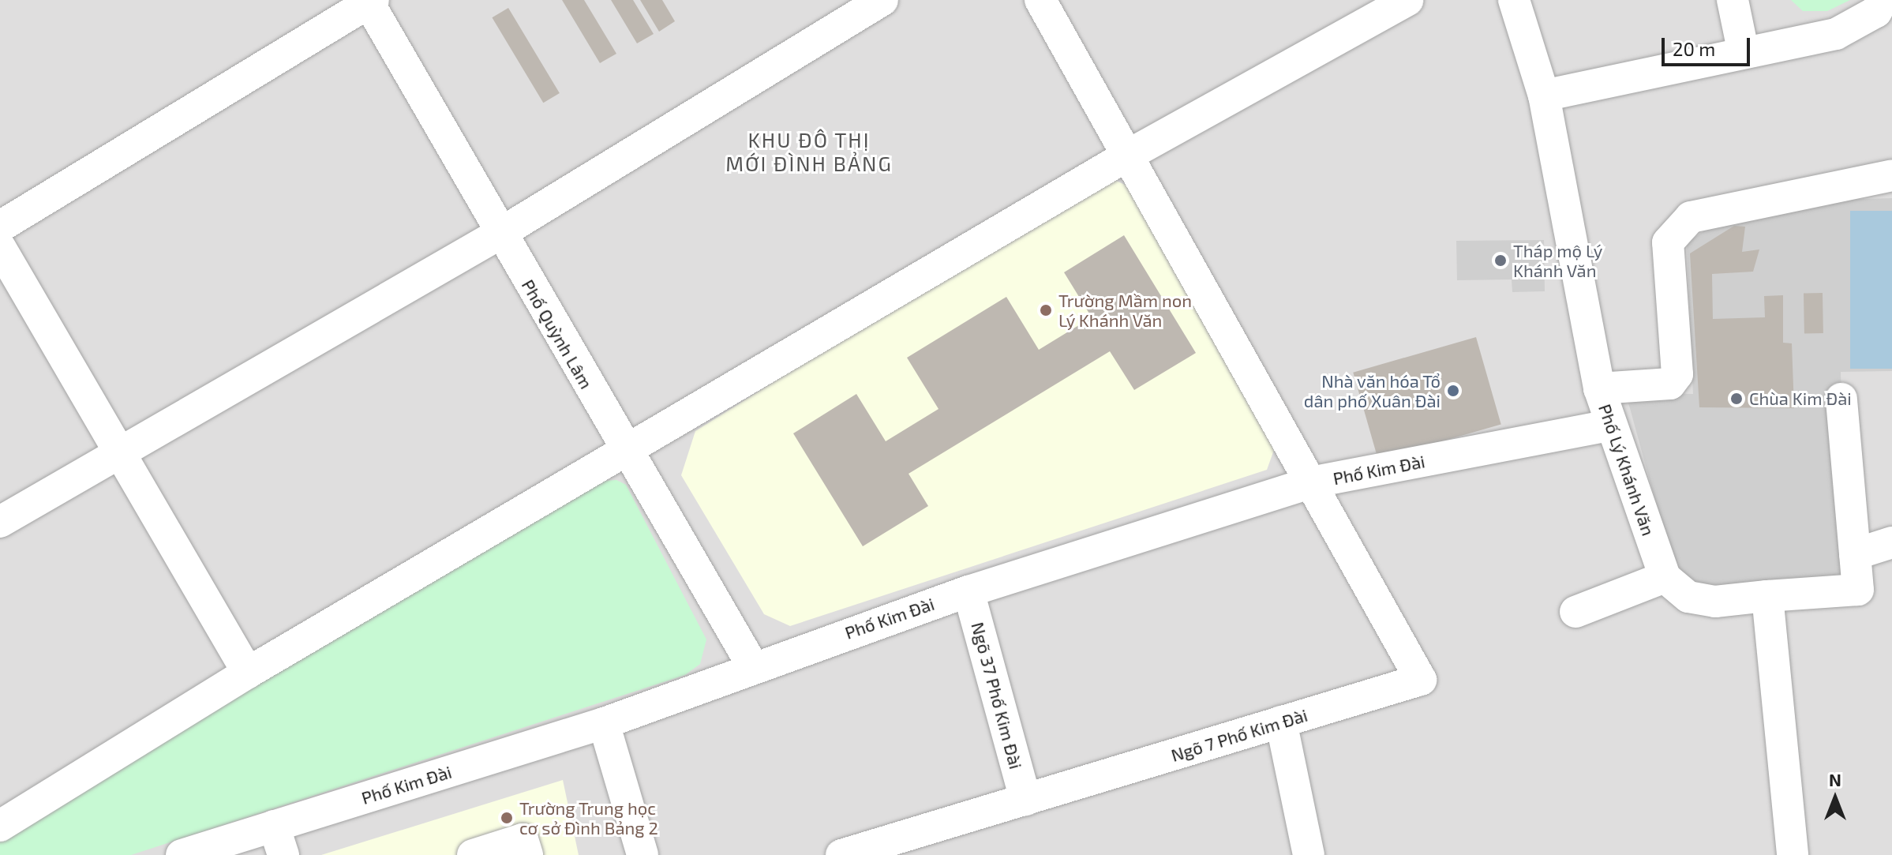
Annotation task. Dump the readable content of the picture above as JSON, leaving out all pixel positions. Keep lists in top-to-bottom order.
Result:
{
  "streets": {
    "street": [
      "Phố Quỳnh Lâm",
      "Phố Kim Đài",
      "Phố Lý Khánh Văn",
      "Ngõ 37 Phố Kim Đài",
      "Ngõ 7 Phố Kim Đài"
    ]
  },
  "crossings": [
    ["Phố Quỳnh Lâm", "Phố Kim Đài"],
    ["Phố Kim Đài", "Phố Lý Khánh Văn"],
    ["Phố Kim Đài", "Ngõ 37 Phố Kim Đài"],
    ["Phố Kim Đài", "Ngõ 7 Phố Kim Đài"],
    ["Ngõ 37 Phố Kim Đài", "Ngõ 7 Phố Kim Đài"]
  ],
  "districts": ["KHU ĐÔ THỊ MỚI ĐÌNH BẢNG"],
  "places": [
    "Tháp mộ Lý Khánh Văn",
    "Trường Mầm non Lý Khánh Văn",
    "Nhà văn hóa Tổ dân phố Xuân Đài",
    "Chùa Kim Đài",
    "Trường Trung học cơ sở Đình Bảng 2"
  ],
  "scale_bar": "20 m",
  "north": "top"
}
